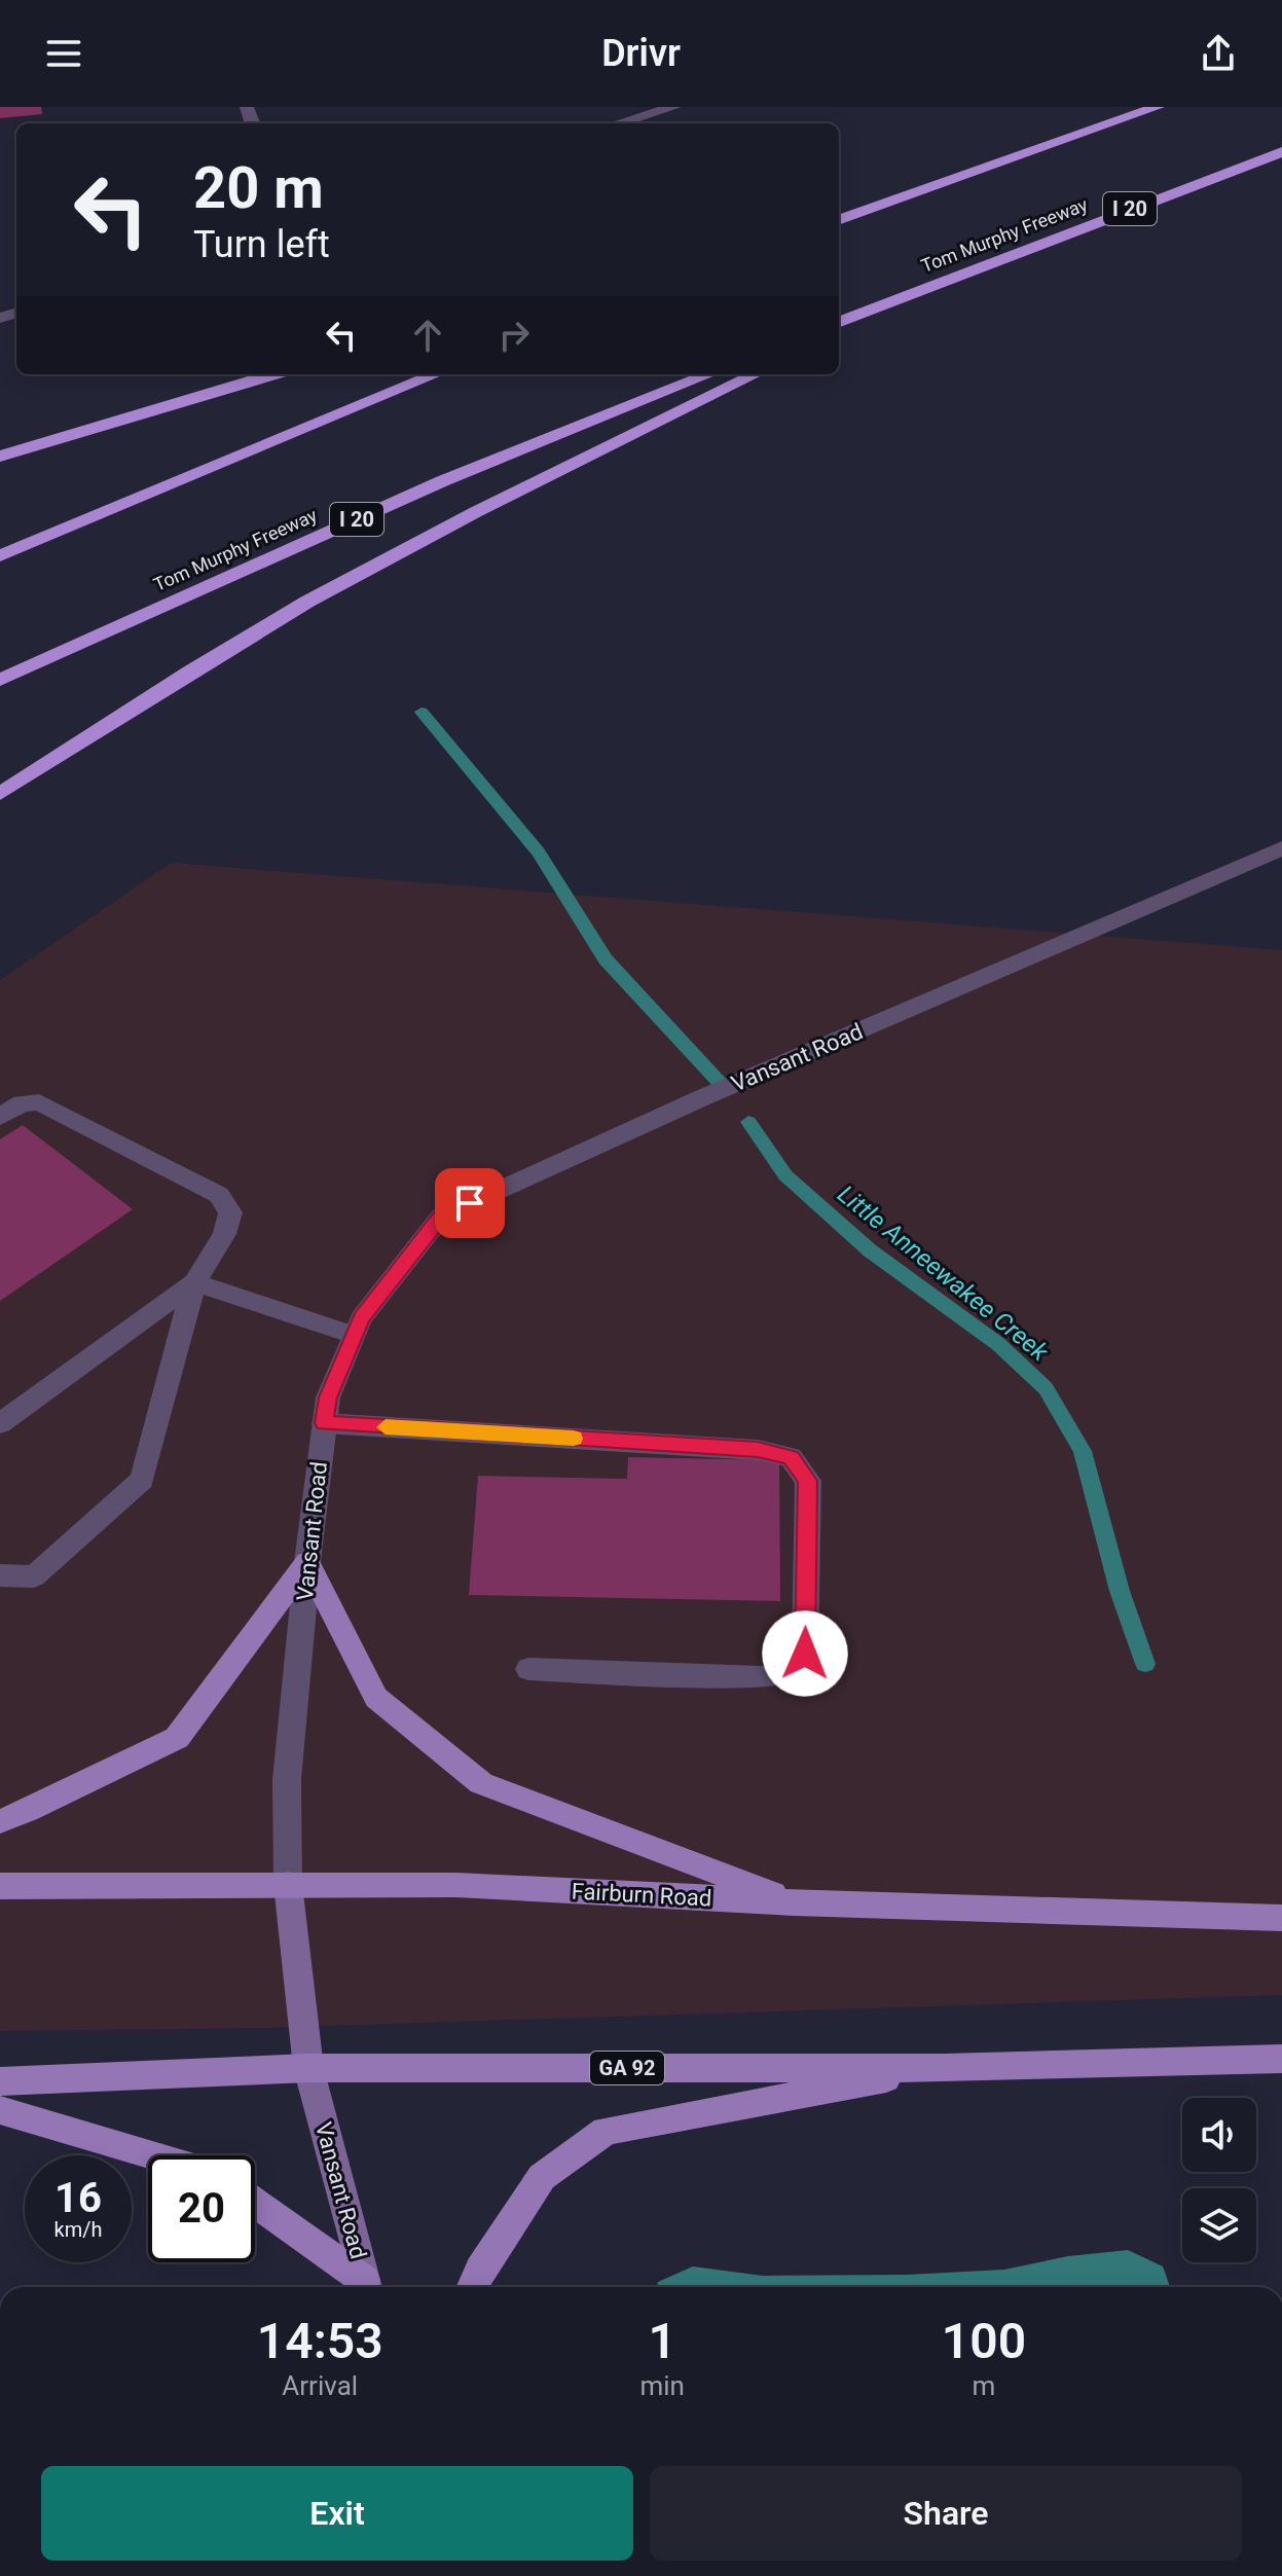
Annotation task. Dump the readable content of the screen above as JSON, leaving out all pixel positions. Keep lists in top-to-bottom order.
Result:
{
  "streets": {
    "highway": ["I 20", "Tom Murphy Freeway"],
    "main road": ["Fairburn Road", "GA 92"],
    "street": ["Vansant Road"]
  },
  "crossings": [
    ["Vansant Road", "Fairburn Road"],
    ["Vansant Road", "GA 92"]
  ],
  "water": ["Little Anneewakee Creek"],
  "page": {
    "header": "Drivr",
    "turn": ["20 m", "Turn left"],
    "speed": "16 km/h",
    "limit": "20",
    "eta": [
      "14:53",
      "Arrival",
      "1",
      "min",
      "100",
      "m"
    ],
    "buttons": ["Exit", "Share"]
  }
}
